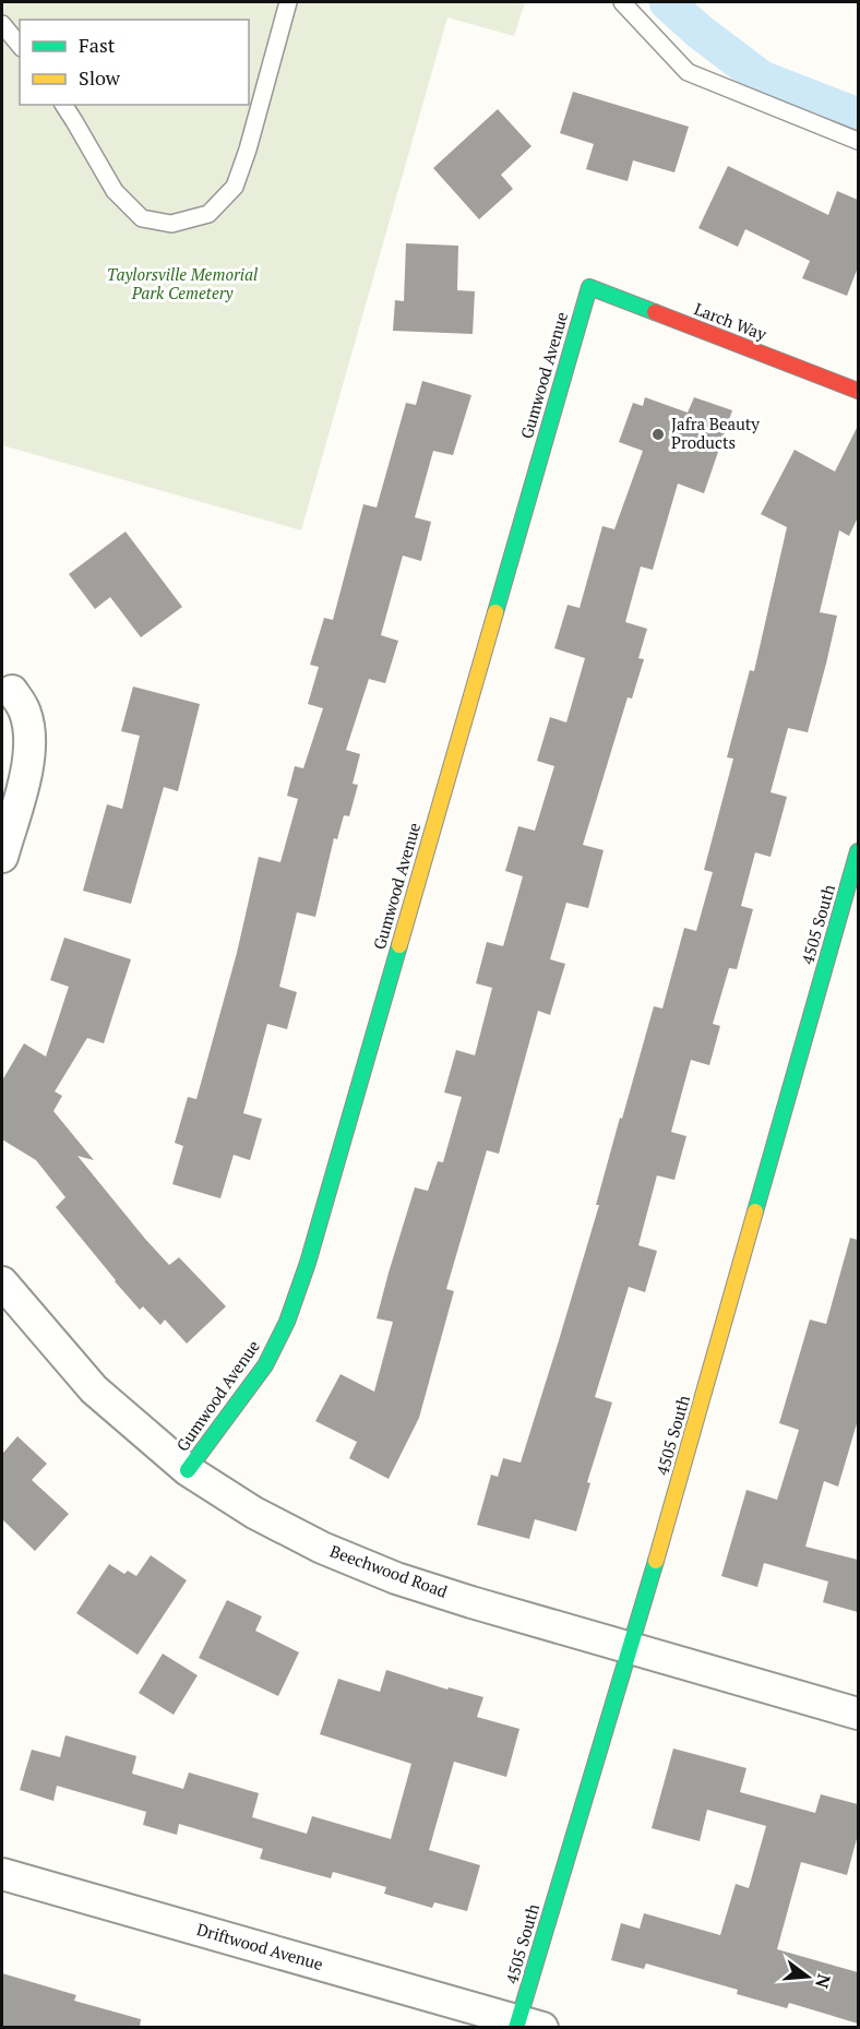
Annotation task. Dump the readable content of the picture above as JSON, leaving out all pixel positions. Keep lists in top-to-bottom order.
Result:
{
  "streets": {
    "street": [
      "Larch Way",
      "Gumwood Avenue",
      "4505 South",
      "Beechwood Road",
      "Driftwood Avenue"
    ]
  },
  "crossings": [
    ["Larch Way", "Gumwood Avenue"],
    ["Gumwood Avenue", "Beechwood Road"],
    ["4505 South", "Beechwood Road"],
    ["4505 South", "Driftwood Avenue"]
  ],
  "parks": ["Taylorsville Memorial Park Cemetery"],
  "places": ["Jafra Beauty Products"],
  "legend": ["Fast", "Slow"],
  "north": "right"
}
